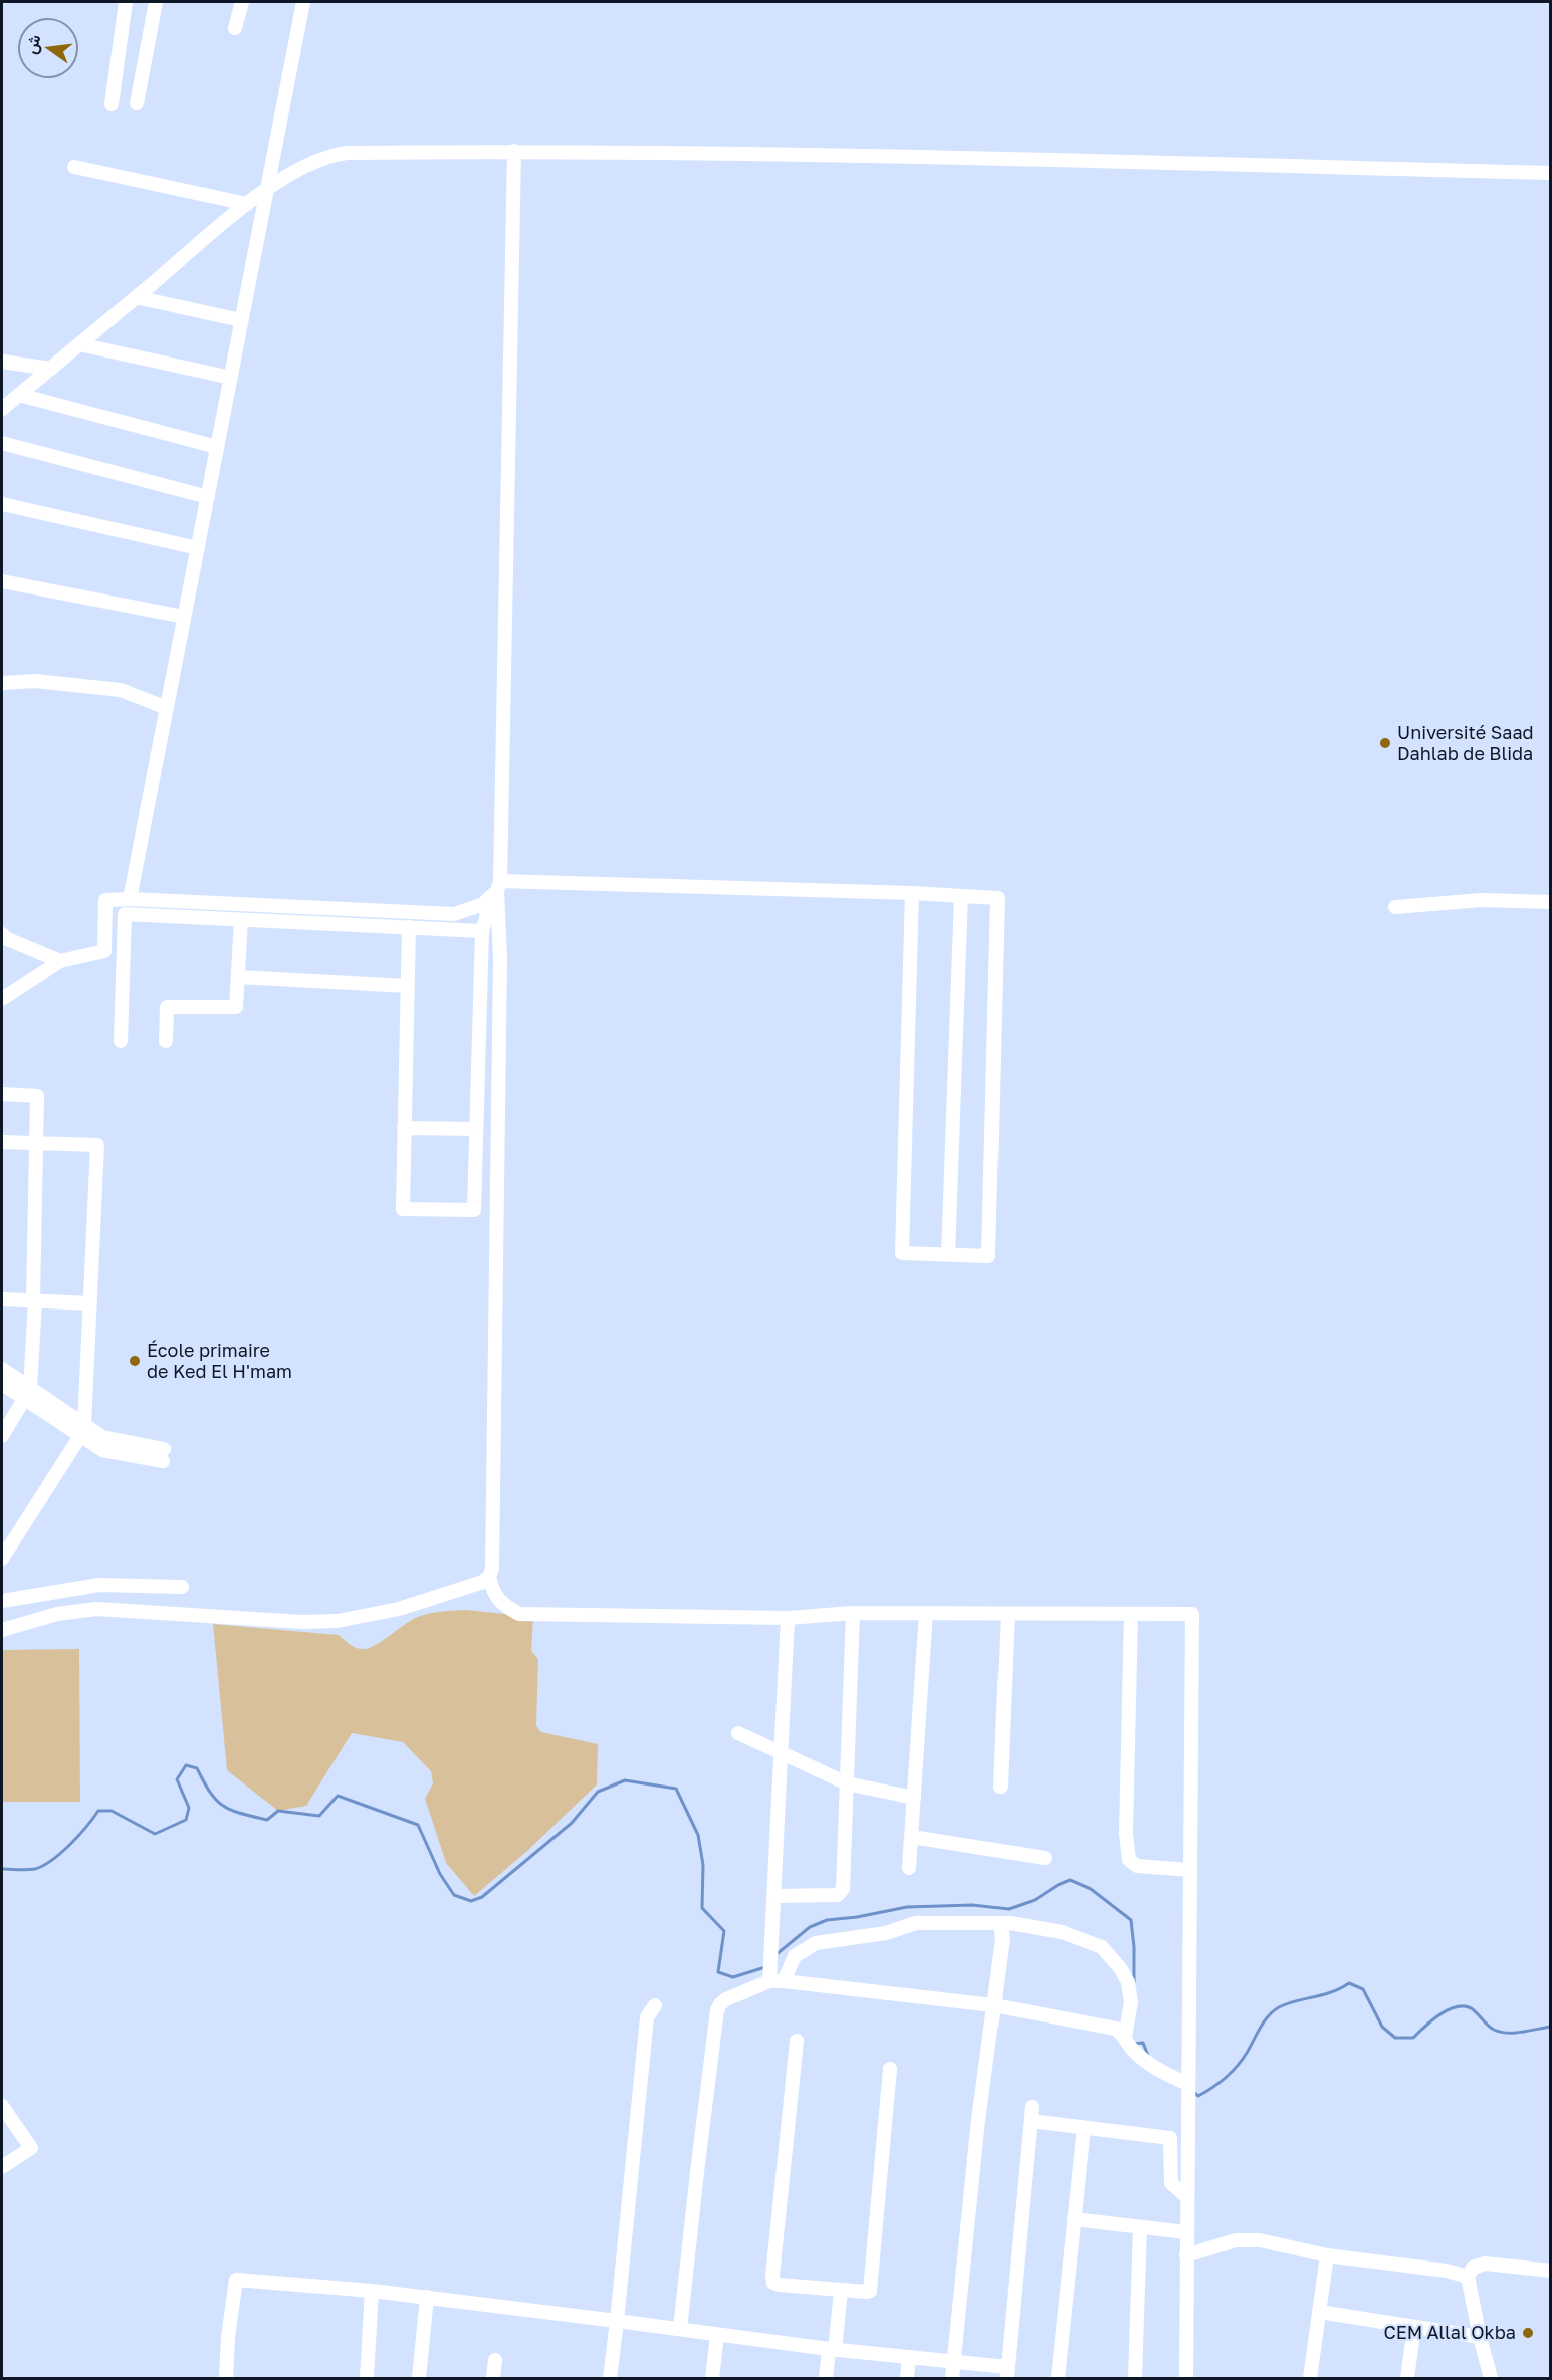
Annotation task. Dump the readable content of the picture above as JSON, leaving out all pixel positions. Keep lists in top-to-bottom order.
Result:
{
  "places": ["Université Saad Dahlab de Blida", "École primaire de Ked El H'mam", "CEM Allal Okba"],
  "north": "left"
}
